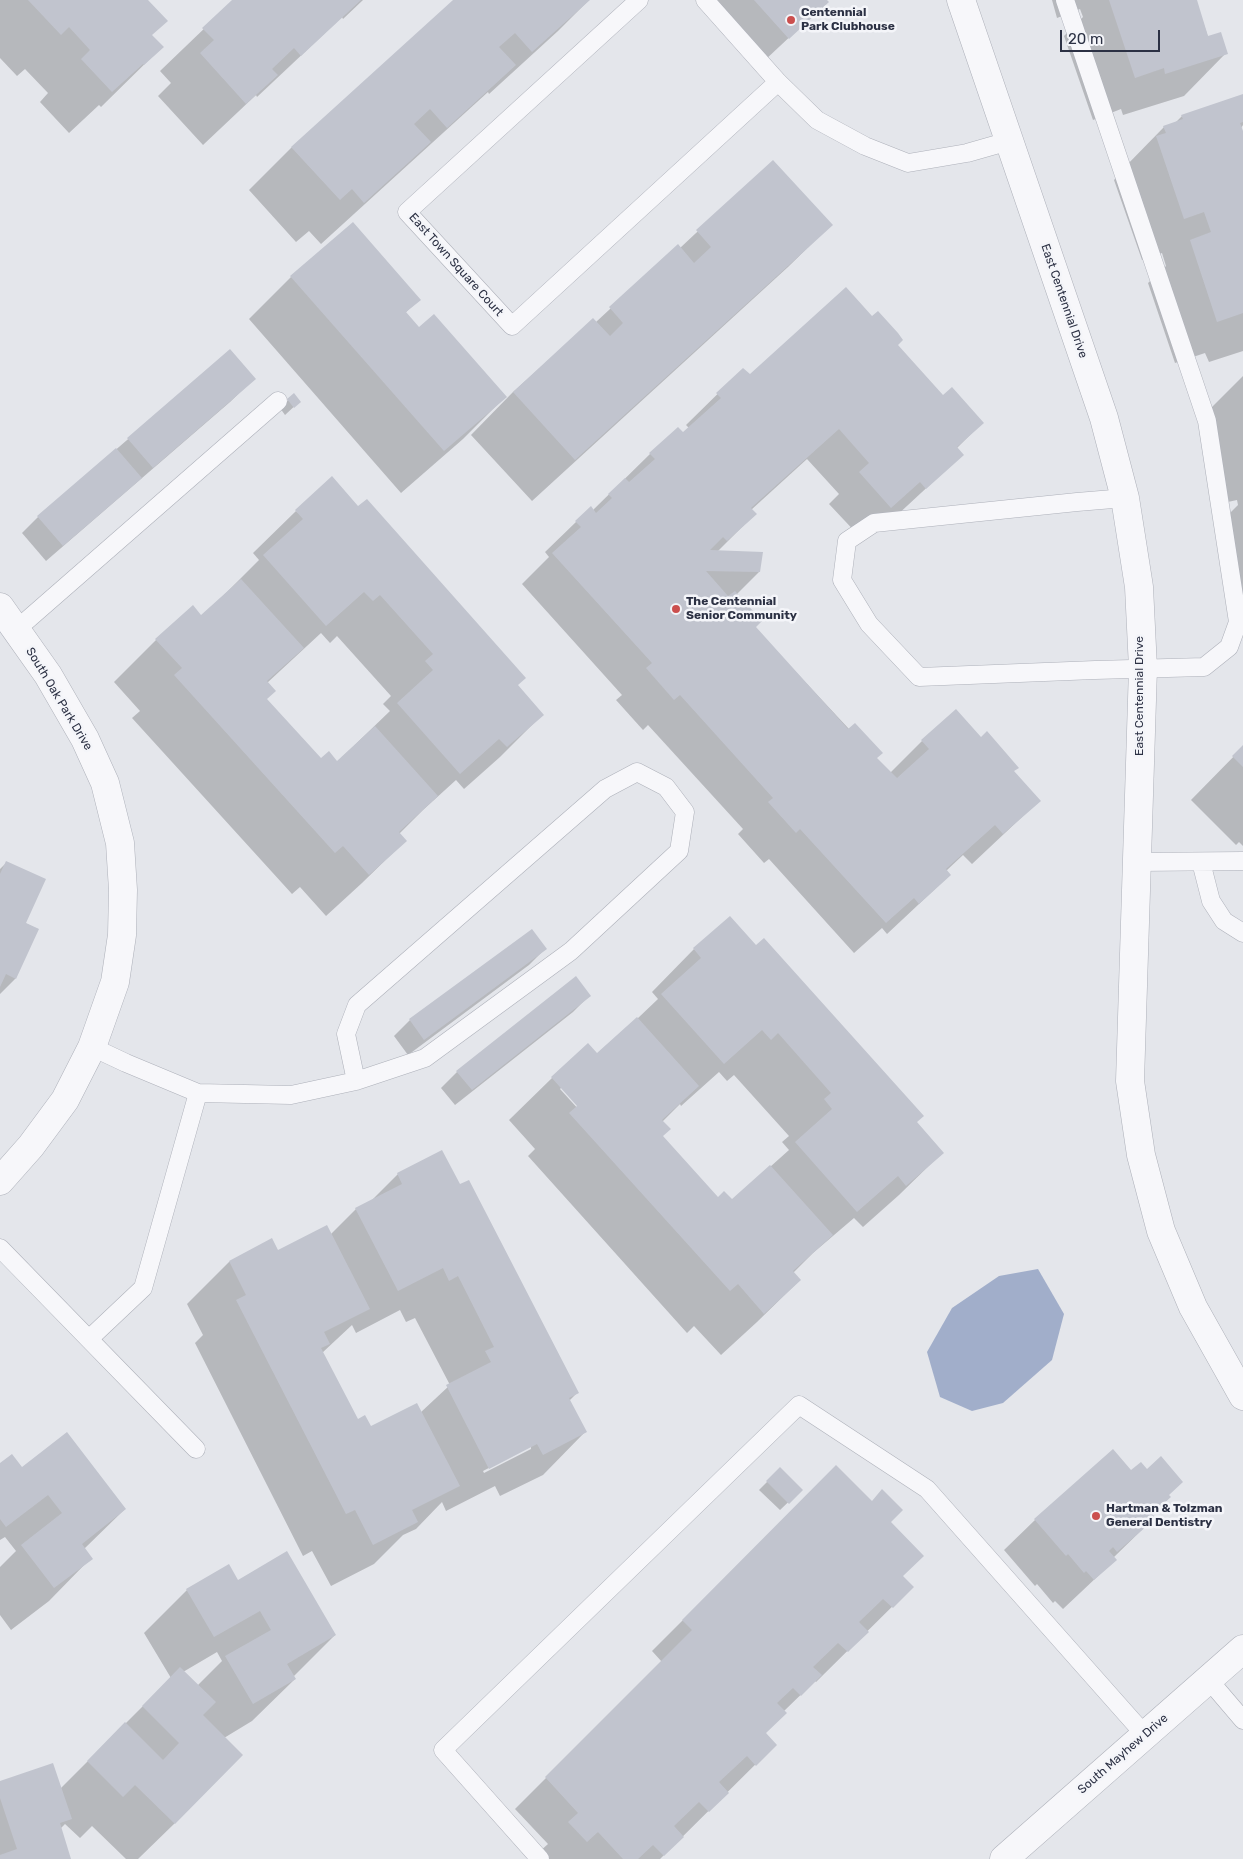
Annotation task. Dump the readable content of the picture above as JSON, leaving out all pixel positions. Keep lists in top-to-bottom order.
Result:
{
  "streets": {
    "street": ["East Centennial Drive", "South Oak Park Drive", "South Mayhew Drive"],
    "lane": ["East Town Square Court"]
  },
  "places": ["Centennial Park Clubhouse", "The Centennial Senior Community", "Hartman & Tolzman General Dentistry"],
  "scale_bar": "20 m"
}
